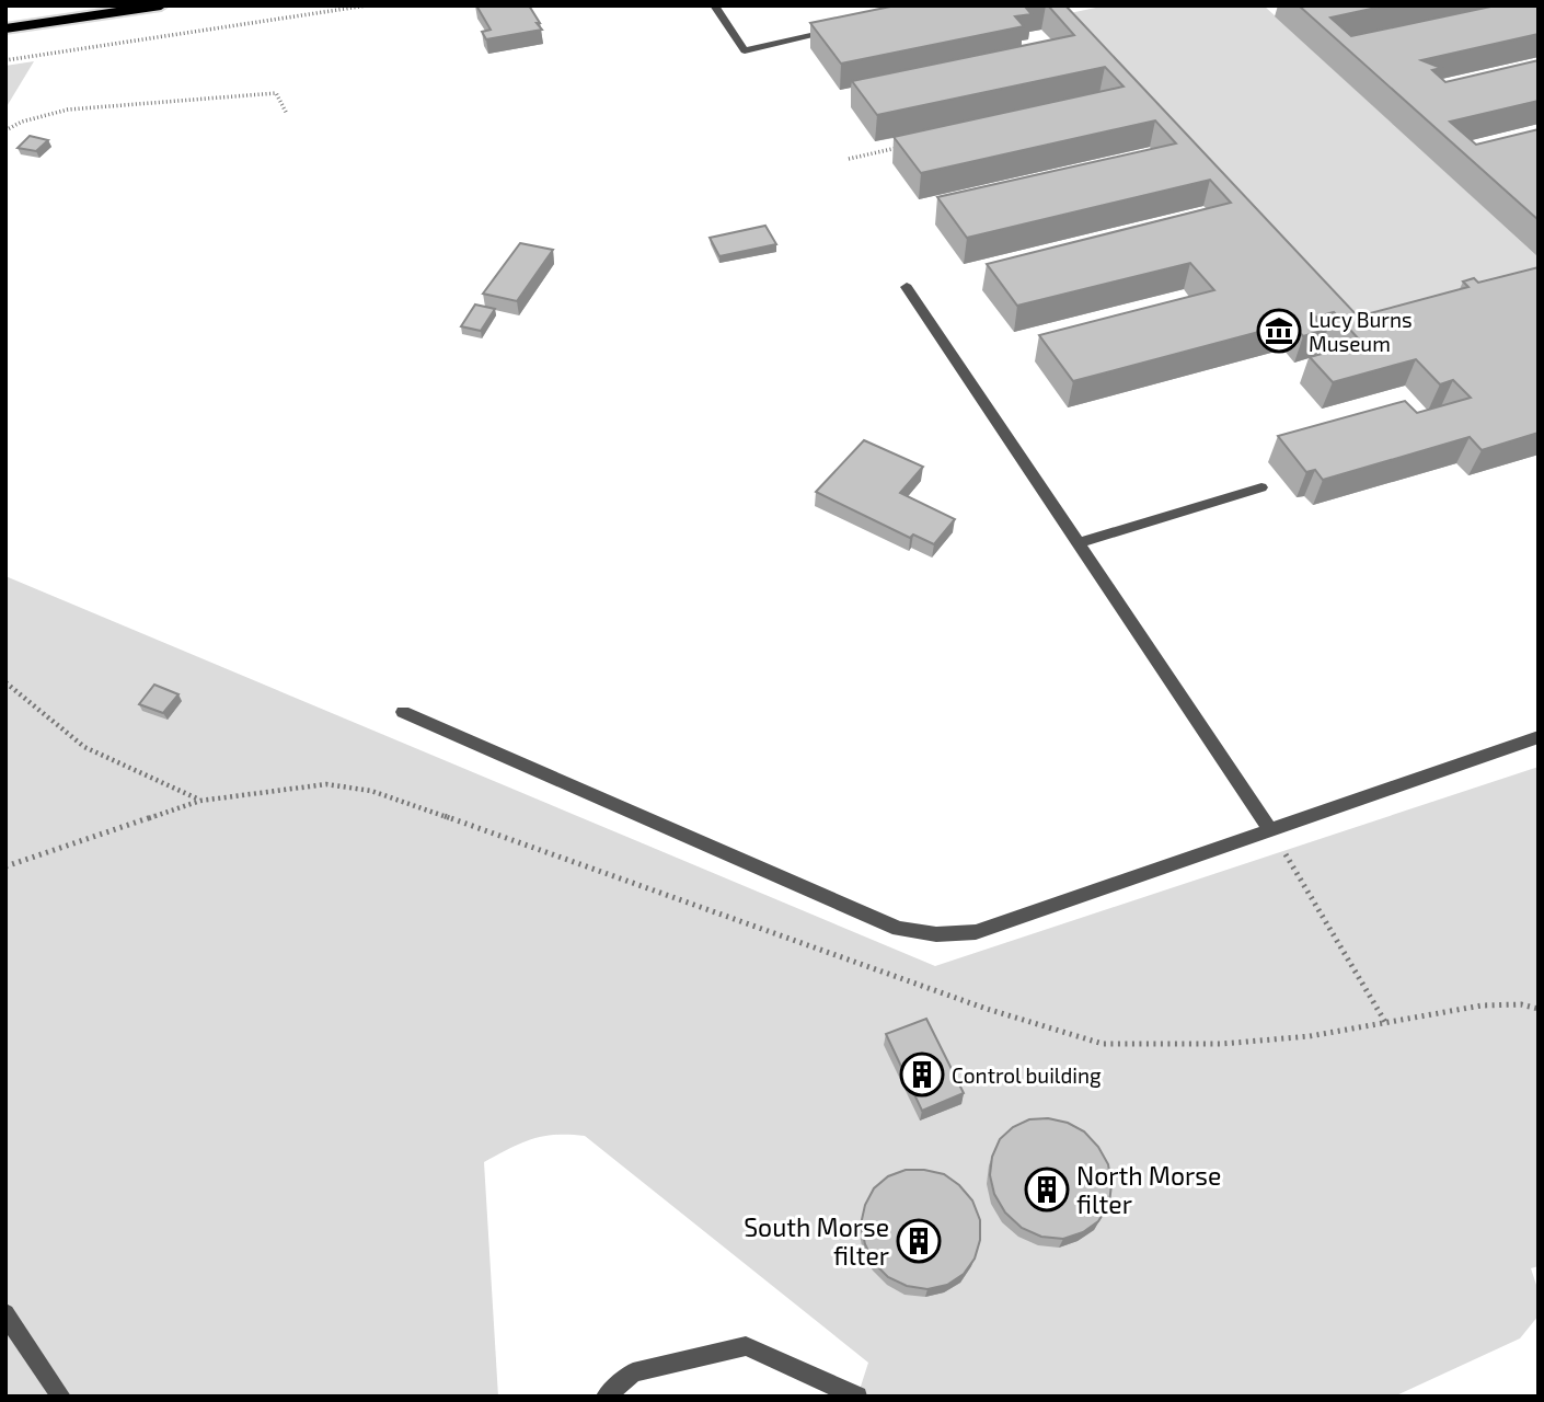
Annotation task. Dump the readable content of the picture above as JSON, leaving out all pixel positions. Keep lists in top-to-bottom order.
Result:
{
  "places": {
    "museum": ["Lucy Burns Museum"],
    "building": ["Control building", "North Morse filter", "South Morse filter"]
  }
}
